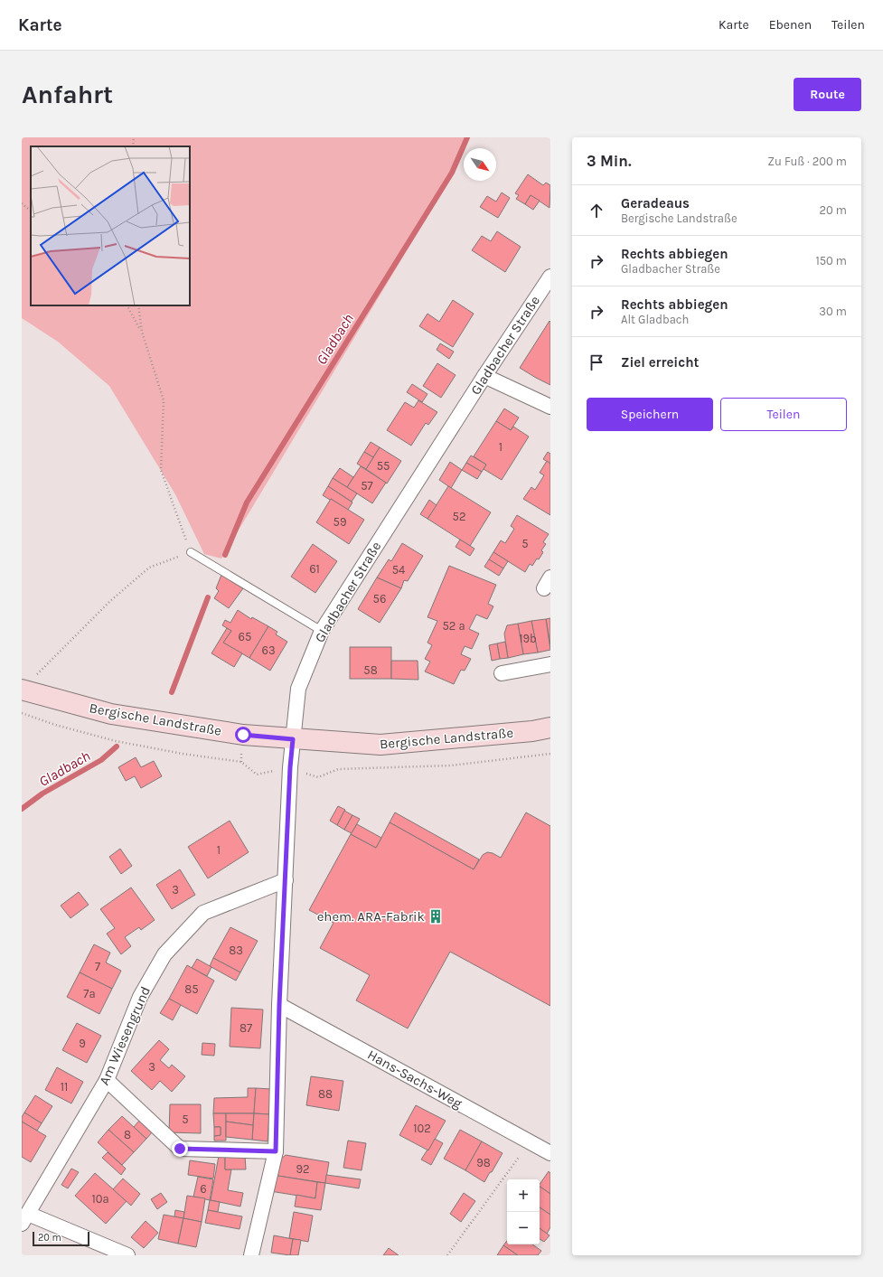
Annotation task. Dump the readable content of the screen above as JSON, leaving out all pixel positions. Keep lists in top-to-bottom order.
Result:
{
  "streets": {
    "main road": ["Bergische Landstraße"],
    "street": ["Gladbacher Straße", "Am Wiesengrund", "Hans-Sachs-Weg"]
  },
  "crossings": [
    ["Gladbacher Straße", "Bergische Landstraße"],
    ["Gladbacher Straße", "Am Wiesengrund"],
    ["Gladbacher Straße", "Hans-Sachs-Weg"]
  ],
  "water": ["Gladbach"],
  "places": {
    "building": ["ehem. ARA-Fabrik"]
  },
  "house_numbers": [
    "1",
    "55",
    "57",
    "52",
    "59",
    "5",
    "61",
    "54",
    "56",
    "52 a",
    "65",
    "19b",
    "63",
    "58",
    "1",
    "3",
    "83",
    "7",
    "85",
    "7a",
    "87",
    "9",
    "3",
    "11",
    "88",
    "5",
    "102",
    "8",
    "98",
    "92",
    "6",
    "10a"
  ],
  "scale_bar": "20 m",
  "north": "bottom right",
  "page": {
    "header": "Karte",
    "nav": ["Karte", "Ebenen", "Teilen"],
    "buttons": [
      "Route",
      ["Speichern", "Teilen"]
    ],
    "title": "Anfahrt",
    "heading": ["3 Min.", "Zu Fuß · 200 m"],
    "list": [
      ["Geradeaus", "Bergische Landstraße", "20 m"],
      ["Rechts abbiegen", "Gladbacher Straße", "150 m"],
      ["Rechts abbiegen", "Alt Gladbach", "30 m"],
      "Ziel erreicht"
    ],
    "map_buttons": ["+", "−"],
    "scale": "20 m"
  }
}
